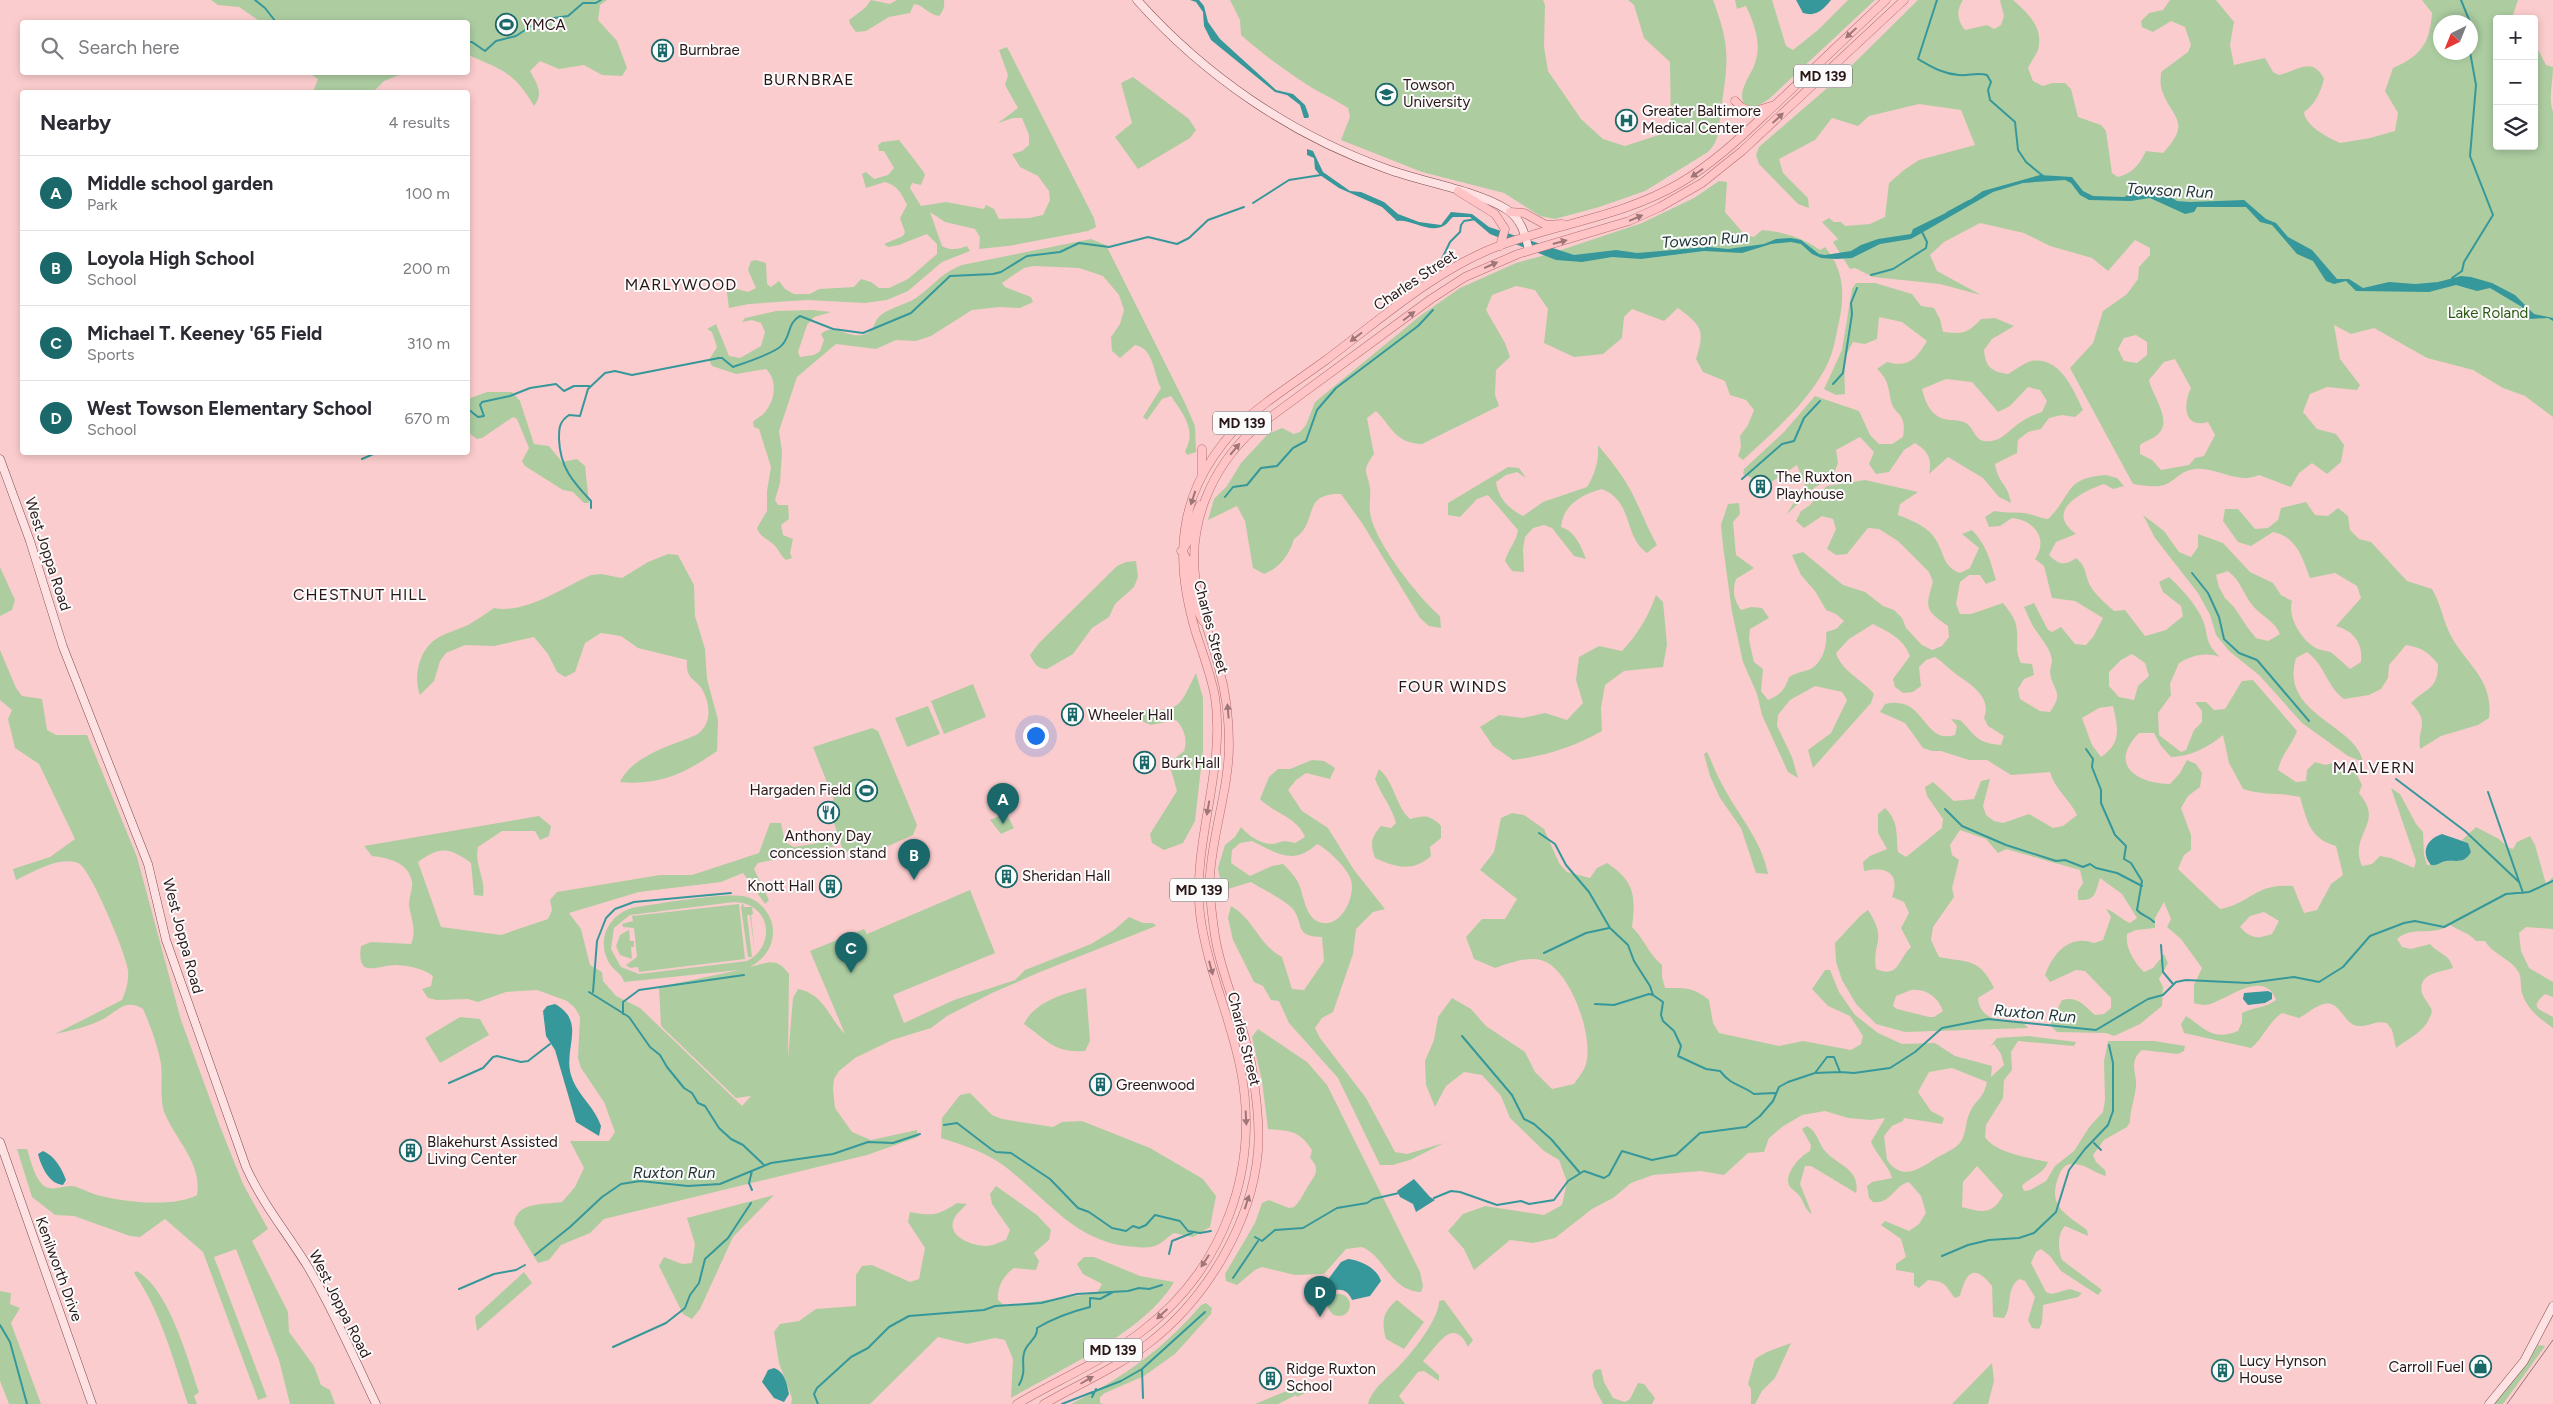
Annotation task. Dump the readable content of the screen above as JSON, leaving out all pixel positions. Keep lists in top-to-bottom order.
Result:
{
  "streets": {
    "main road": ["MD 139", "Charles Street"],
    "street": ["West Joppa Road", "Kenilworth Drive"]
  },
  "districts": [
    "BURNBRAE",
    "MARLYWOOD",
    "CHESTNUT HILL",
    "FOUR WINDS",
    "MALVERN"
  ],
  "water": ["Towson Run", "Ruxton Run"],
  "parks": ["Lake Roland"],
  "places": {
    "sports": ["YMCA", "Hargaden Field"],
    "building": [
      "Burnbrae",
      "The Ruxton Playhouse",
      "Wheeler Hall",
      "Burk Hall",
      "Sheridan Hall",
      "Knott Hall",
      "Greenwood",
      "Blakehurst Assisted Living Center",
      "Lucy Hynson House",
      "Ridge Ruxton School"
    ],
    "school or university": ["Towson University"],
    "hospital": ["Greater Baltimore Medical Center"],
    "restaurant": ["Anthony Day concession stand"],
    "shop": ["Carroll Fuel"]
  },
  "north": "bottom left",
  "page": {
    "map_buttons": ["+", "−"],
    "search": "Search here",
    "heading": ["Nearby", "4 results"],
    "list": [
      {
        "mark": "A",
        "name": "Middle school garden",
        "note": "Park",
        "value": "100 m"
      },
      {
        "mark": "B",
        "name": "Loyola High School",
        "note": "School",
        "value": "200 m"
      },
      {
        "mark": "C",
        "name": "Michael T. Keeney '65 Field",
        "note": "Sports",
        "value": "310 m"
      },
      {
        "mark": "D",
        "name": "West Towson Elementary School",
        "note": "School",
        "value": "670 m"
      }
    ],
    "pins": [
      "A",
      "B",
      "C",
      "D"
    ]
  }
}
